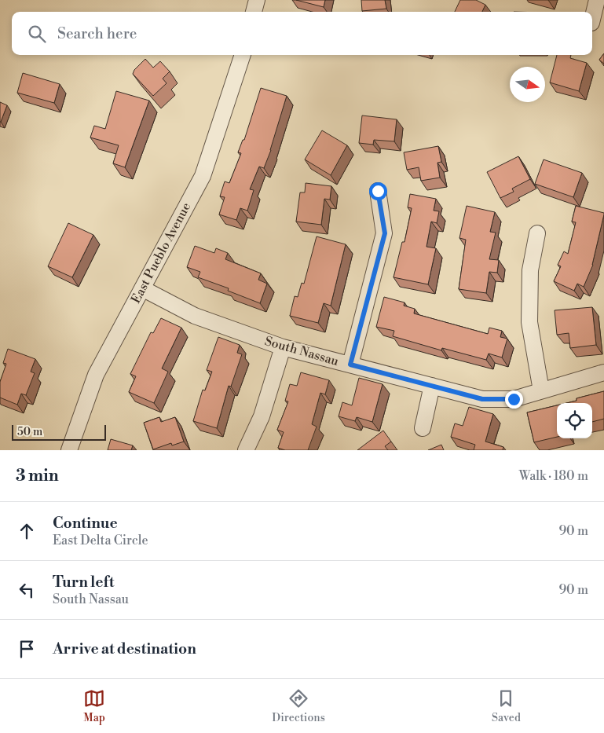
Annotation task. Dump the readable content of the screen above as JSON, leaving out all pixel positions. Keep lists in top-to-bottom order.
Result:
{
  "streets": {
    "street": ["East Pueblo Avenue", "South Nassau"]
  },
  "crossings": [
    ["East Pueblo Avenue", "South Nassau"]
  ],
  "scale_bar": "50 m",
  "north": "right",
  "page": {
    "search": "Search here",
    "scale": "50 m",
    "heading": ["3 min", "Walk · 180 m"],
    "list": [
      ["Continue", "East Delta Circle", "90 m"],
      ["Turn left", "South Nassau", "90 m"],
      "Arrive at destination"
    ],
    "nav": ["Map", "Directions", "Saved"]
  }
}
